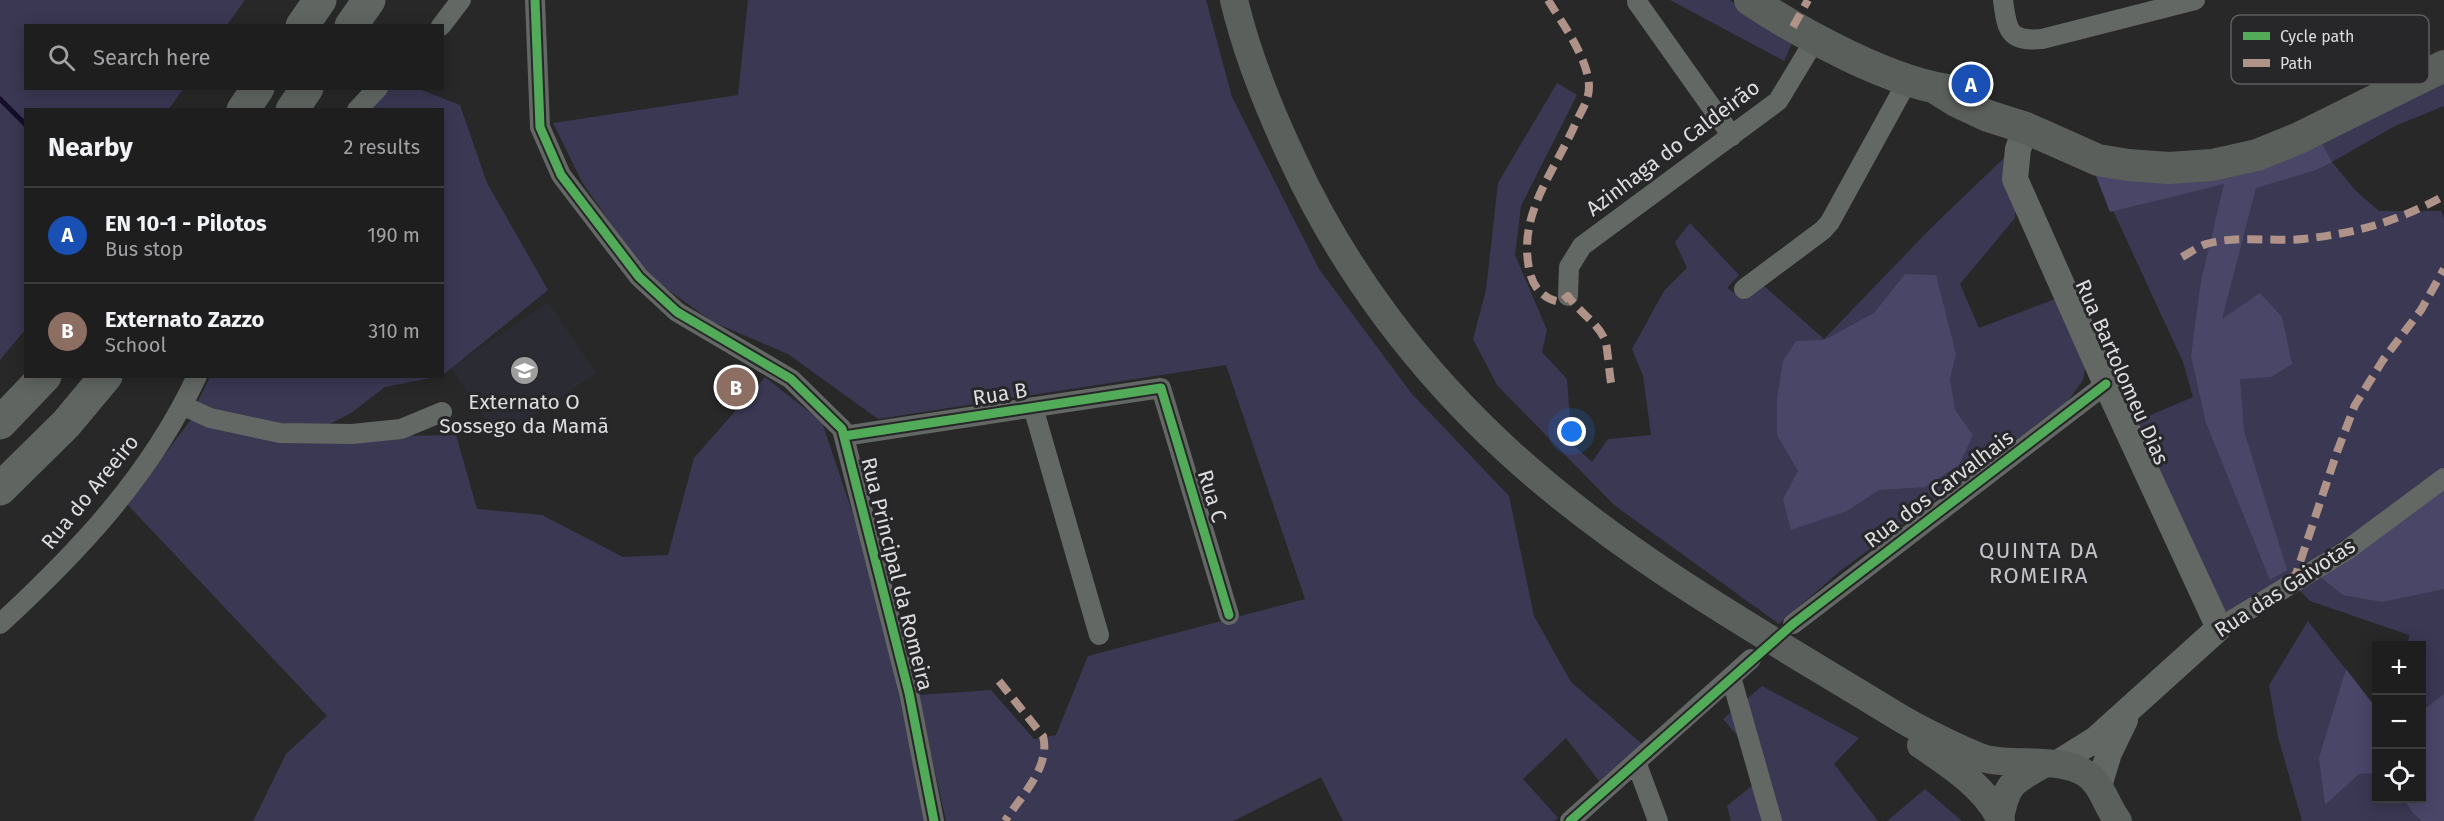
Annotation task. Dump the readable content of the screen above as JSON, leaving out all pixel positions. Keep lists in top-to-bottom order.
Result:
{
  "streets": {
    "street": [
      "Azinhaga do Caldeirão",
      "Rua Bartolomeu Dias",
      "Rua B",
      "Rua dos Carvalhais",
      "Rua do Areeiro",
      "Rua C",
      "Rua Principal da Romeira",
      "Rua das Gaivotas"
    ]
  },
  "crossings": [
    ["Rua Bartolomeu Dias", "Rua dos Carvalhais"],
    ["Rua Bartolomeu Dias", "Rua das Gaivotas"],
    ["Rua B", "Rua C"],
    ["Rua B", "Rua Principal da Romeira"]
  ],
  "districts": ["QUINTA DA ROMEIRA"],
  "places": {
    "school or university": ["Externato O Sossego da Mamã"]
  },
  "legend": ["Cycle path", "Path"],
  "page": {
    "search": "Search here",
    "pins": ["A", "B"],
    "heading": ["Nearby", "2 results"],
    "list": [
      {
        "mark": "A",
        "name": "EN 10-1 - Pilotos",
        "note": "Bus stop",
        "value": "190 m"
      },
      {
        "mark": "B",
        "name": "Externato Zazzo",
        "note": "School",
        "value": "310 m"
      }
    ],
    "map_buttons": ["+", "−"]
  }
}
